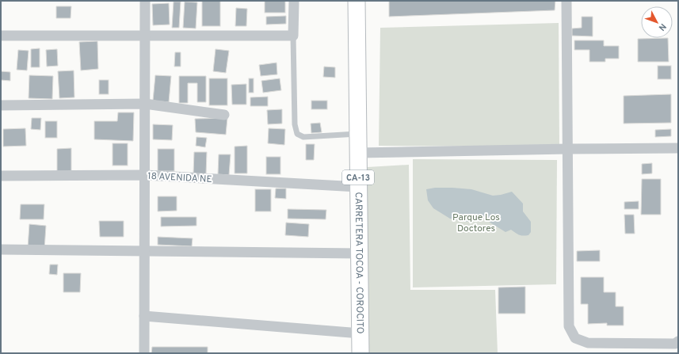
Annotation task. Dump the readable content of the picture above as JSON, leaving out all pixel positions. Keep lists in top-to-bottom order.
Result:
{
  "streets": {
    "main road": ["CA-13", "CARRETERA TOCOA - COROCITO"],
    "street": ["18 AVENIDA NE"]
  },
  "crossings": [
    ["18 AVENIDA NE", "CARRETERA TOCOA - COROCITO"]
  ],
  "parks": ["Parque Los Doctores"],
  "north": "bottom right"
}
